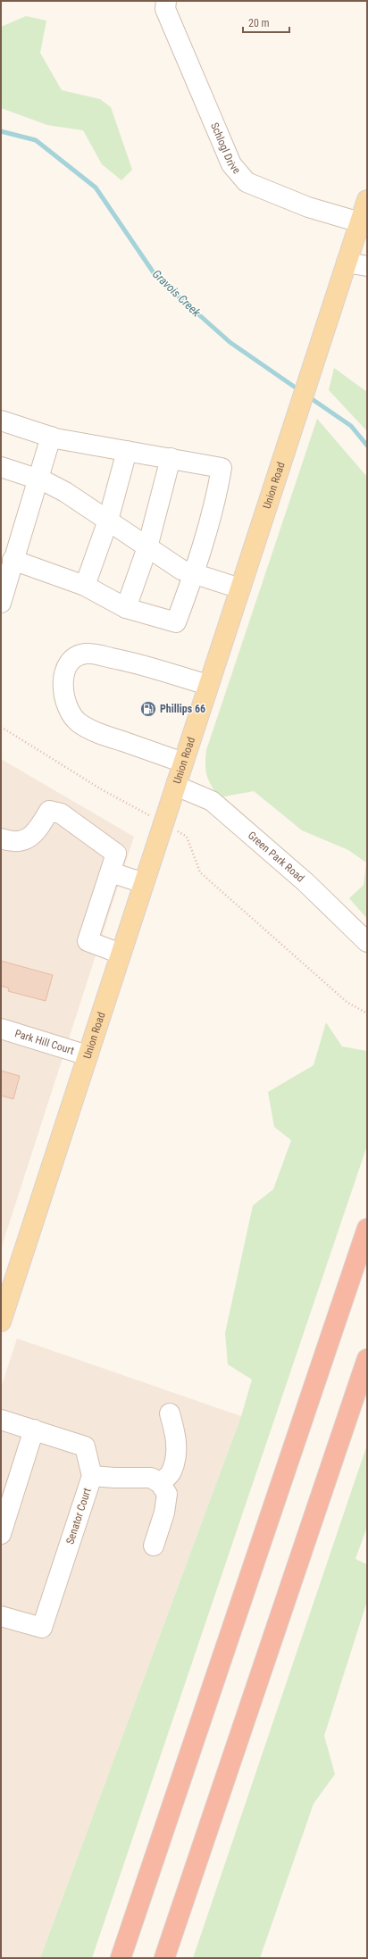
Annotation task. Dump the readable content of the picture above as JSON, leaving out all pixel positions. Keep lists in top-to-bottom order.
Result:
{
  "streets": {
    "main road": ["Union Road"],
    "street": [
      "Schlogl Drive",
      "Green Park Road",
      "Park Hill Court",
      "Senator Court"
    ]
  },
  "crossings": [
    ["Schlogl Drive", "Union Road"],
    ["Union Road", "Green Park Road"],
    ["Union Road", "Park Hill Court"]
  ],
  "water": ["Gravois Creek"],
  "places": {
    "fuel station": ["Phillips 66"]
  },
  "scale_bar": "20 m"
}
